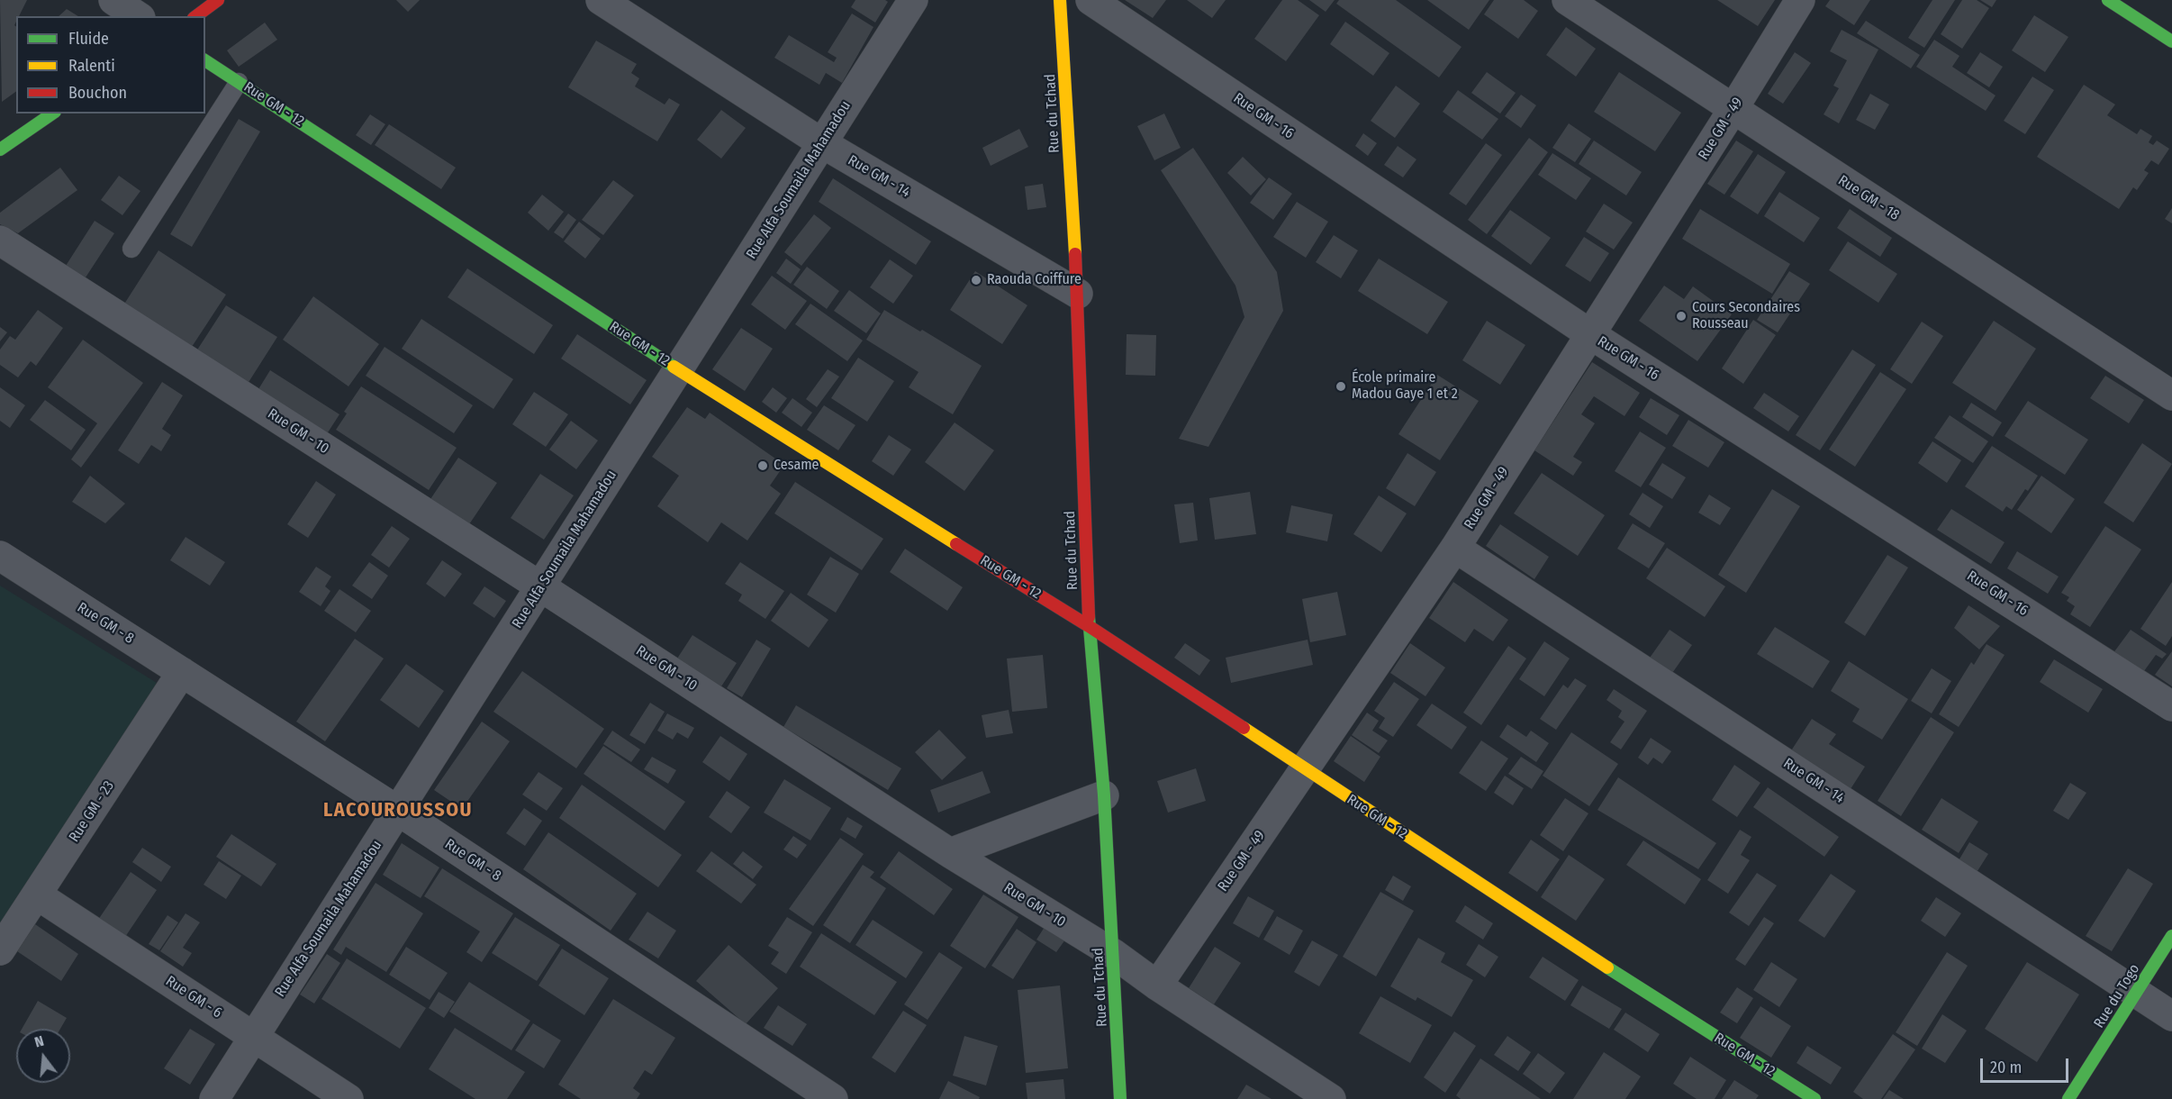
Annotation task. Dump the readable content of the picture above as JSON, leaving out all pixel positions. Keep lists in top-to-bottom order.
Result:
{
  "streets": {
    "street": [
      "Rue GM - 12",
      "Rue du Tchad",
      "Rue GM - 16",
      "Rue GM - 49",
      "Rue GM - 14",
      "Rue Alfa Soumaila Mahamadou",
      "Rue GM - 18",
      "Rue GM - 10",
      "Rue GM - 8",
      "Rue GM - 23",
      "Rue du Togo",
      "Rue GM - 6"
    ]
  },
  "crossings": [
    ["Rue GM - 12", "Rue du Tchad"],
    ["Rue GM - 12", "Rue GM - 49"],
    ["Rue GM - 12", "Rue Alfa Soumaila Mahamadou"],
    ["Rue du Tchad", "Rue GM - 14"],
    ["Rue du Tchad", "Rue GM - 10"],
    ["Rue GM - 16", "Rue GM - 49"],
    ["Rue GM - 49", "Rue GM - 14"],
    ["Rue GM - 49", "Rue GM - 18"],
    ["Rue GM - 49", "Rue GM - 10"],
    ["Rue GM - 14", "Rue Alfa Soumaila Mahamadou"],
    ["Rue GM - 14", "Rue du Togo"],
    ["Rue Alfa Soumaila Mahamadou", "Rue GM - 10"],
    ["Rue Alfa Soumaila Mahamadou", "Rue GM - 8"],
    ["Rue Alfa Soumaila Mahamadou", "Rue GM - 6"],
    ["Rue GM - 8", "Rue GM - 23"],
    ["Rue GM - 23", "Rue GM - 6"]
  ],
  "districts": ["LACOUROUSSOU"],
  "places": [
    "Raouda Coiffure",
    "Cours Secondaires Rousseau",
    "École primaire Madou Gaye 1 et 2",
    "Cesame"
  ],
  "legend": ["Fluide", "Ralenti", "Bouchon"],
  "scale_bar": "20 m",
  "north": "top"
}
